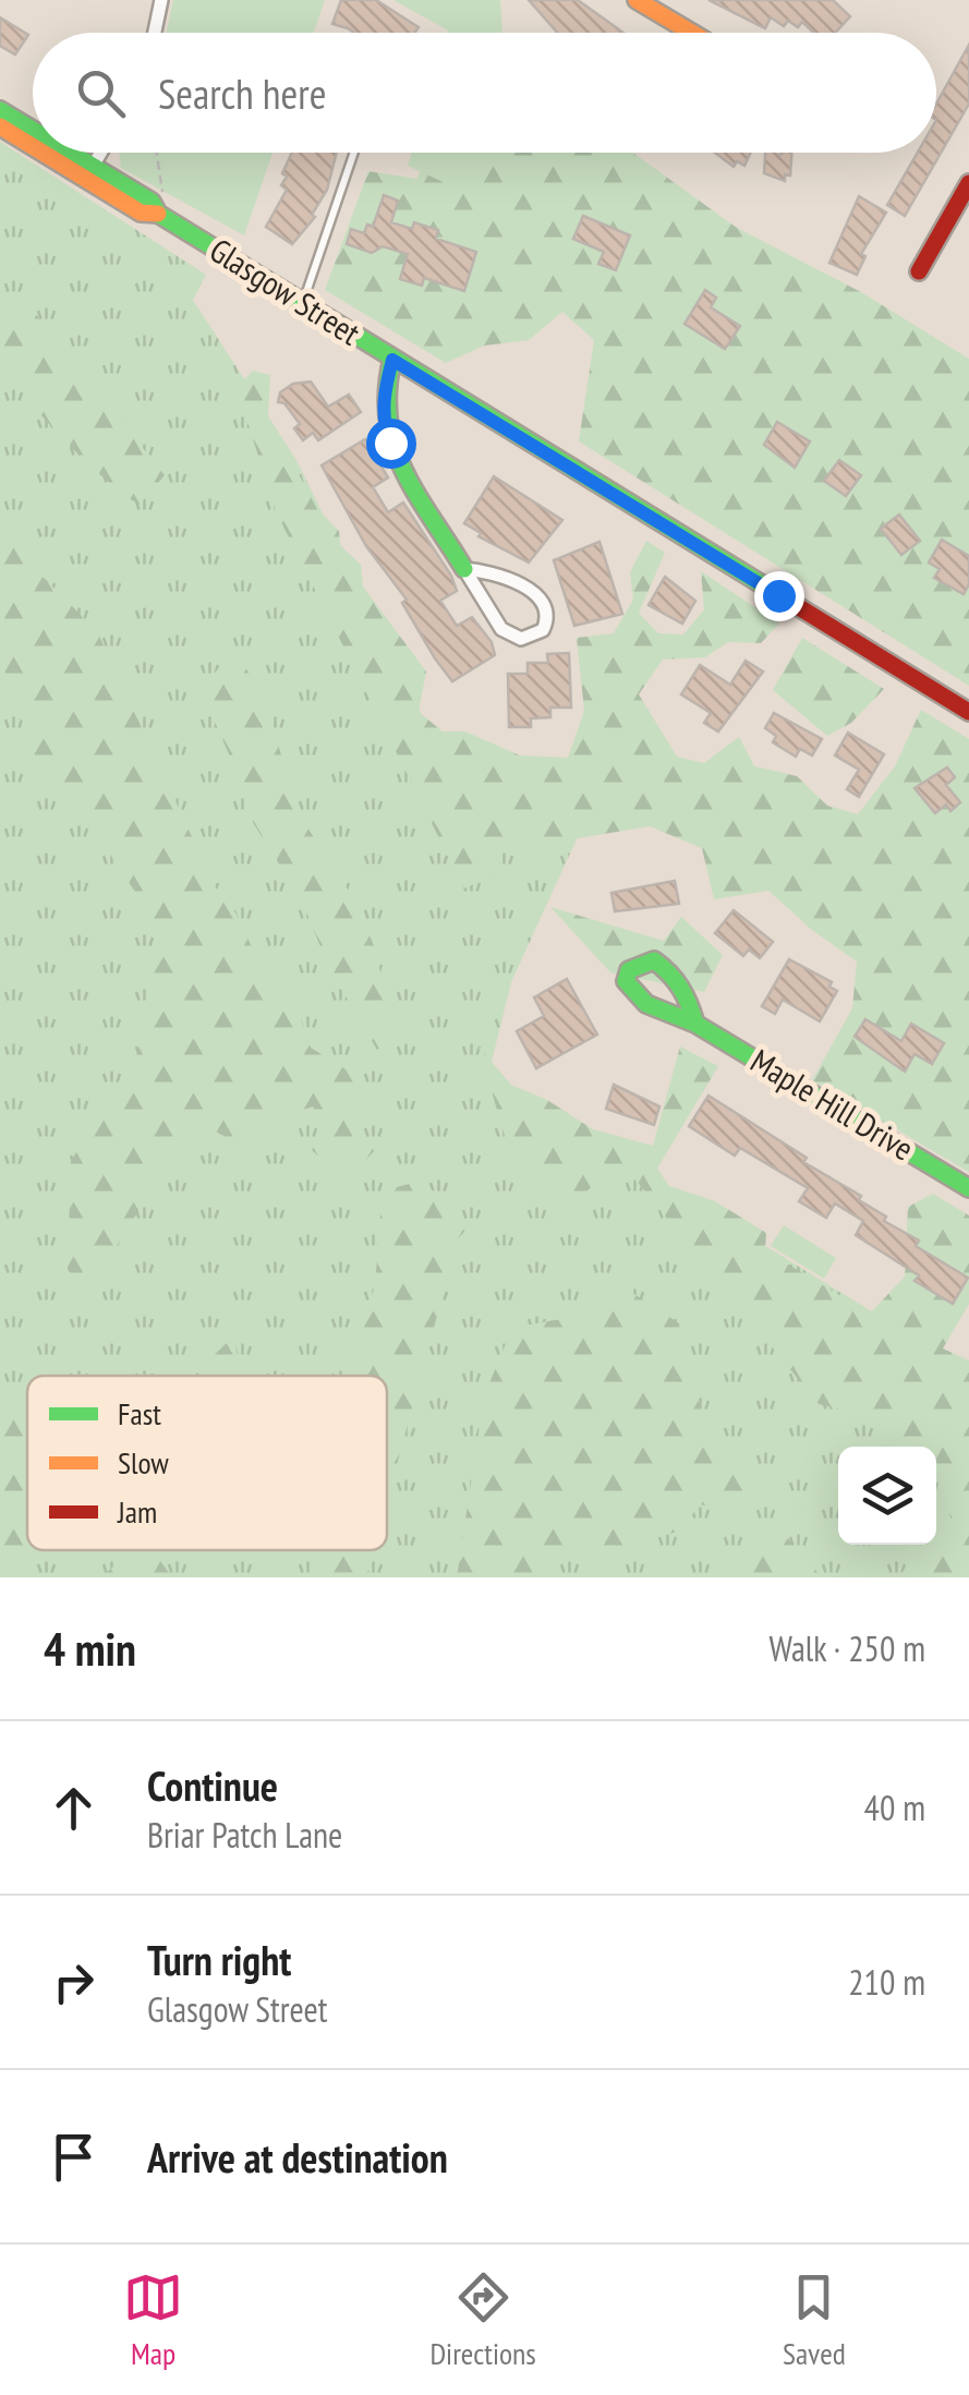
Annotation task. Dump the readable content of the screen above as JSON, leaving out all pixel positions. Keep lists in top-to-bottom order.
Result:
{
  "streets": {
    "street": ["Glasgow Street", "Maple Hill Drive"]
  },
  "legend": ["Fast", "Slow", "Jam"],
  "page": {
    "search": "Search here",
    "heading": ["4 min", "Walk · 250 m"],
    "list": [
      ["Continue", "Briar Patch Lane", "40 m"],
      ["Turn right", "Glasgow Street", "210 m"],
      "Arrive at destination"
    ],
    "nav": ["Map", "Directions", "Saved"]
  }
}
